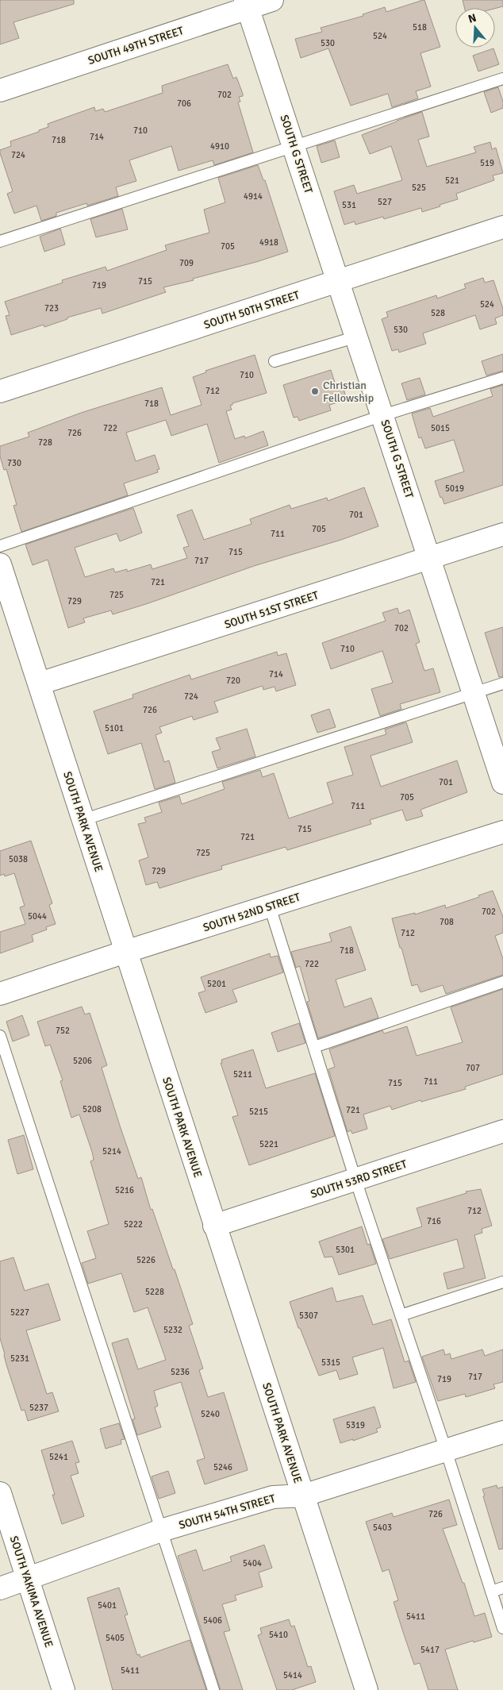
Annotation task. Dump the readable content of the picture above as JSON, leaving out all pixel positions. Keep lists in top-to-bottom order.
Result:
{
  "streets": {
    "street": [
      "SOUTH 49TH STREET",
      "SOUTH G STREET",
      "SOUTH 50TH STREET",
      "SOUTH 51ST STREET",
      "SOUTH PARK AVENUE",
      "SOUTH 52ND STREET",
      "SOUTH 53RD STREET",
      "SOUTH 54TH STREET",
      "SOUTH YAKIMA AVENUE"
    ]
  },
  "crossings": [
    ["SOUTH 49TH STREET", "SOUTH G STREET"],
    ["SOUTH G STREET", "SOUTH 50TH STREET"],
    ["SOUTH G STREET", "SOUTH 51ST STREET"],
    ["SOUTH 51ST STREET", "SOUTH PARK AVENUE"],
    ["SOUTH PARK AVENUE", "SOUTH 52ND STREET"],
    ["SOUTH PARK AVENUE", "SOUTH 53RD STREET"],
    ["SOUTH PARK AVENUE", "SOUTH 54TH STREET"],
    ["SOUTH 54TH STREET", "SOUTH YAKIMA AVENUE"]
  ],
  "places": ["Christian Fellowship"],
  "house_numbers": [
    "518",
    "524",
    "530",
    "702",
    "706",
    "710",
    "714",
    "718",
    "4910",
    "724",
    "519",
    "521",
    "525",
    "4914",
    "527",
    "531",
    "4918",
    "705",
    "709",
    "715",
    "719",
    "524",
    "723",
    "528",
    "530",
    "710",
    "712",
    "718",
    "722",
    "5015",
    "726",
    "728",
    "730",
    "5019",
    "701",
    "705",
    "711",
    "715",
    "717",
    "721",
    "725",
    "729",
    "702",
    "710",
    "714",
    "720",
    "724",
    "726",
    "5101",
    "701",
    "705",
    "711",
    "715",
    "721",
    "725",
    "5038",
    "729",
    "702",
    "5044",
    "708",
    "712",
    "718",
    "722",
    "5201",
    "752",
    "5206",
    "707",
    "5211",
    "711",
    "715",
    "5208",
    "721",
    "5215",
    "5221",
    "5214",
    "5216",
    "712",
    "716",
    "5222",
    "5301",
    "5226",
    "5228",
    "5227",
    "5307",
    "5232",
    "5231",
    "5315",
    "5236",
    "717",
    "719",
    "5237",
    "5240",
    "5319",
    "5241",
    "5246",
    "726",
    "5403",
    "5404",
    "5401",
    "5411",
    "5406",
    "5410",
    "5405",
    "5417",
    "5411",
    "5414"
  ],
  "north": "top"
}
